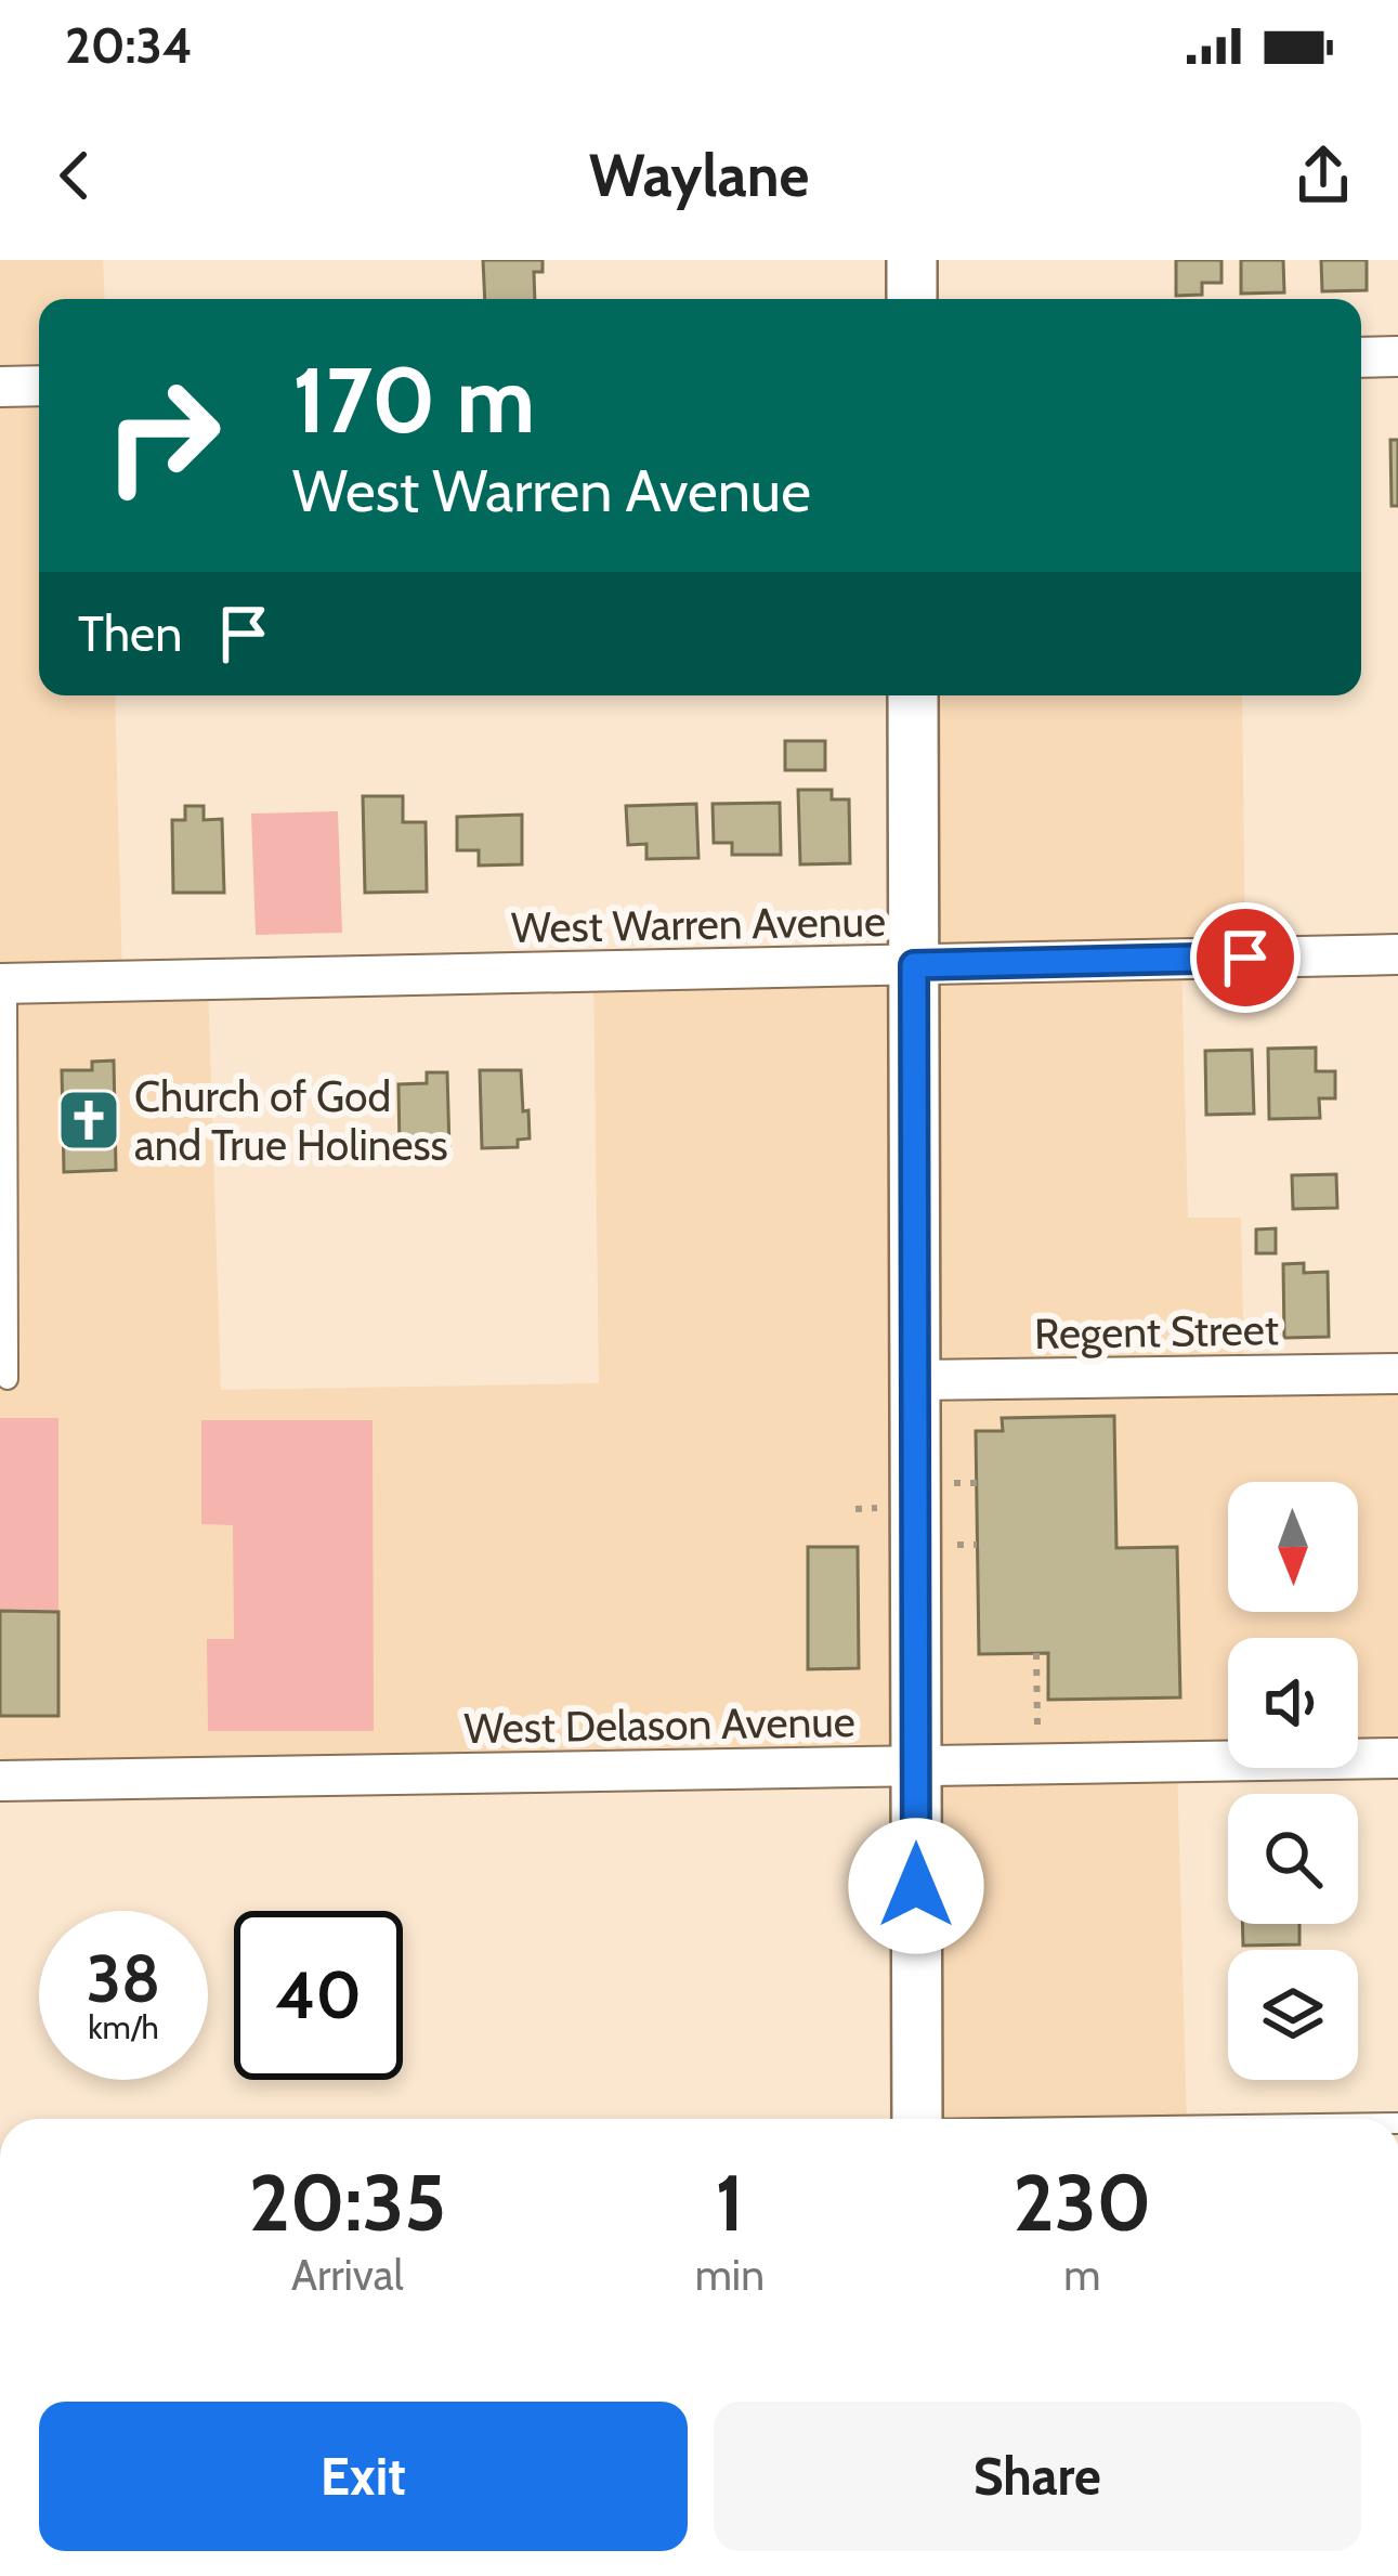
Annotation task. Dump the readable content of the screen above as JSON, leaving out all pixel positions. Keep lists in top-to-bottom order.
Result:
{
  "streets": {
    "street": ["West Warren Avenue", "Regent Street", "West Delason Avenue"]
  },
  "places": {
    "church": ["Church of God and True Holiness"]
  },
  "north": "bottom",
  "page": {
    "status": "20:34",
    "header": "Waylane",
    "turn": ["170 m", "West Warren Avenue"],
    "then": "Then",
    "speed": "38 km/h",
    "limit": "40",
    "eta": [
      "20:35",
      "Arrival",
      "1",
      "min",
      "230",
      "m"
    ],
    "buttons": ["Exit", "Share"]
  }
}
